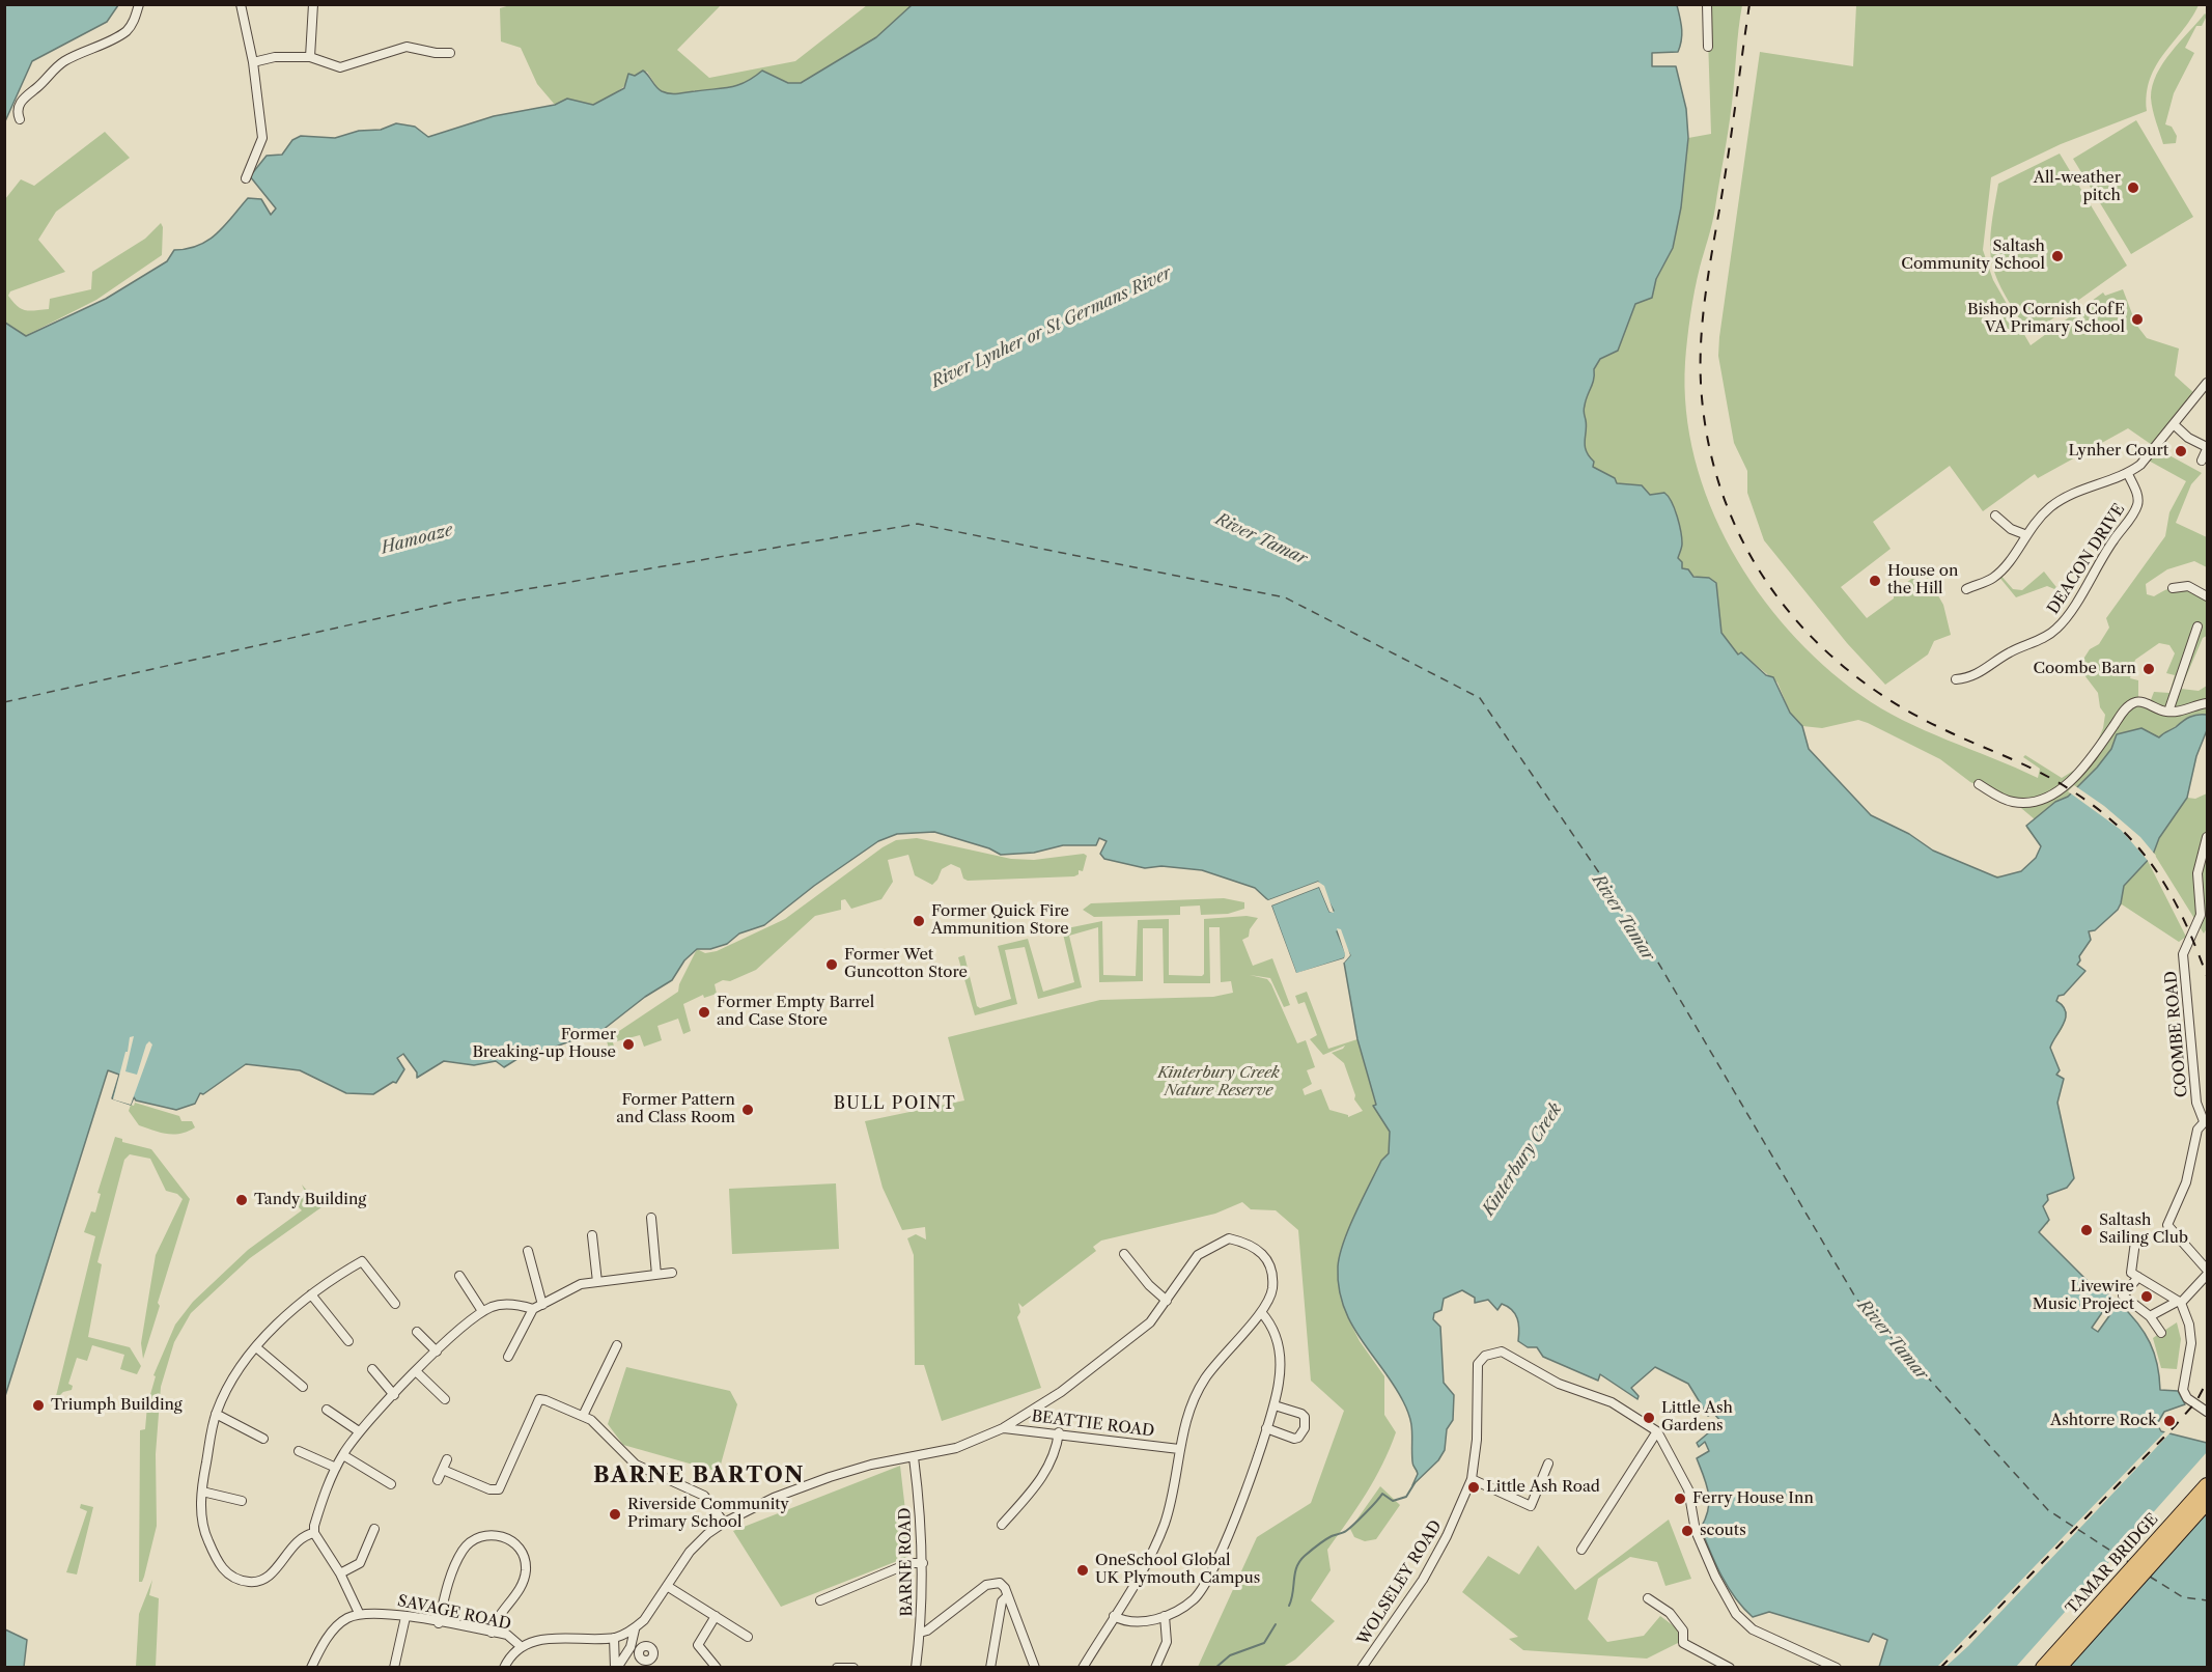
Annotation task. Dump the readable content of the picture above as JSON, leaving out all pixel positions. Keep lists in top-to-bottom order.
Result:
{
  "streets": {
    "highway": ["TAMAR BRIDGE"],
    "street": [
      "DEACON DRIVE",
      "COOMBE ROAD",
      "BEATTIE ROAD",
      "BARNE ROAD",
      "WOLSELEY ROAD",
      "SAVAGE ROAD"
    ]
  },
  "districts": ["BULL POINT", "BARNE BARTON"],
  "water": [
    "River Lynher or St Germans River",
    "Hamoaze",
    "River Tamar",
    "Kinterbury Creek"
  ],
  "parks": ["Kinterbury Creek Nature Reserve"],
  "places": [
    "All-weather pitch",
    "Saltash Community School",
    "Bishop Cornish CofE VA Primary School",
    "Lynher Court",
    "House on the Hill",
    "Coombe Barn",
    "Former Quick Fire Ammunition Store",
    "Former Wet Guncotton Store",
    "Former Empty Barrel and Case Store",
    "Former Breaking-up House",
    "Former Pattern and Class Room",
    "Tandy Building",
    "Saltash Sailing Club",
    "Livewire Music Project",
    "Triumph Building",
    "Little Ash Gardens",
    "Ashtorre Rock",
    "Little Ash Road",
    "Ferry House Inn",
    "Riverside Community Primary School",
    "scouts",
    "OneSchool Global UK Plymouth Campus"
  ]
}
